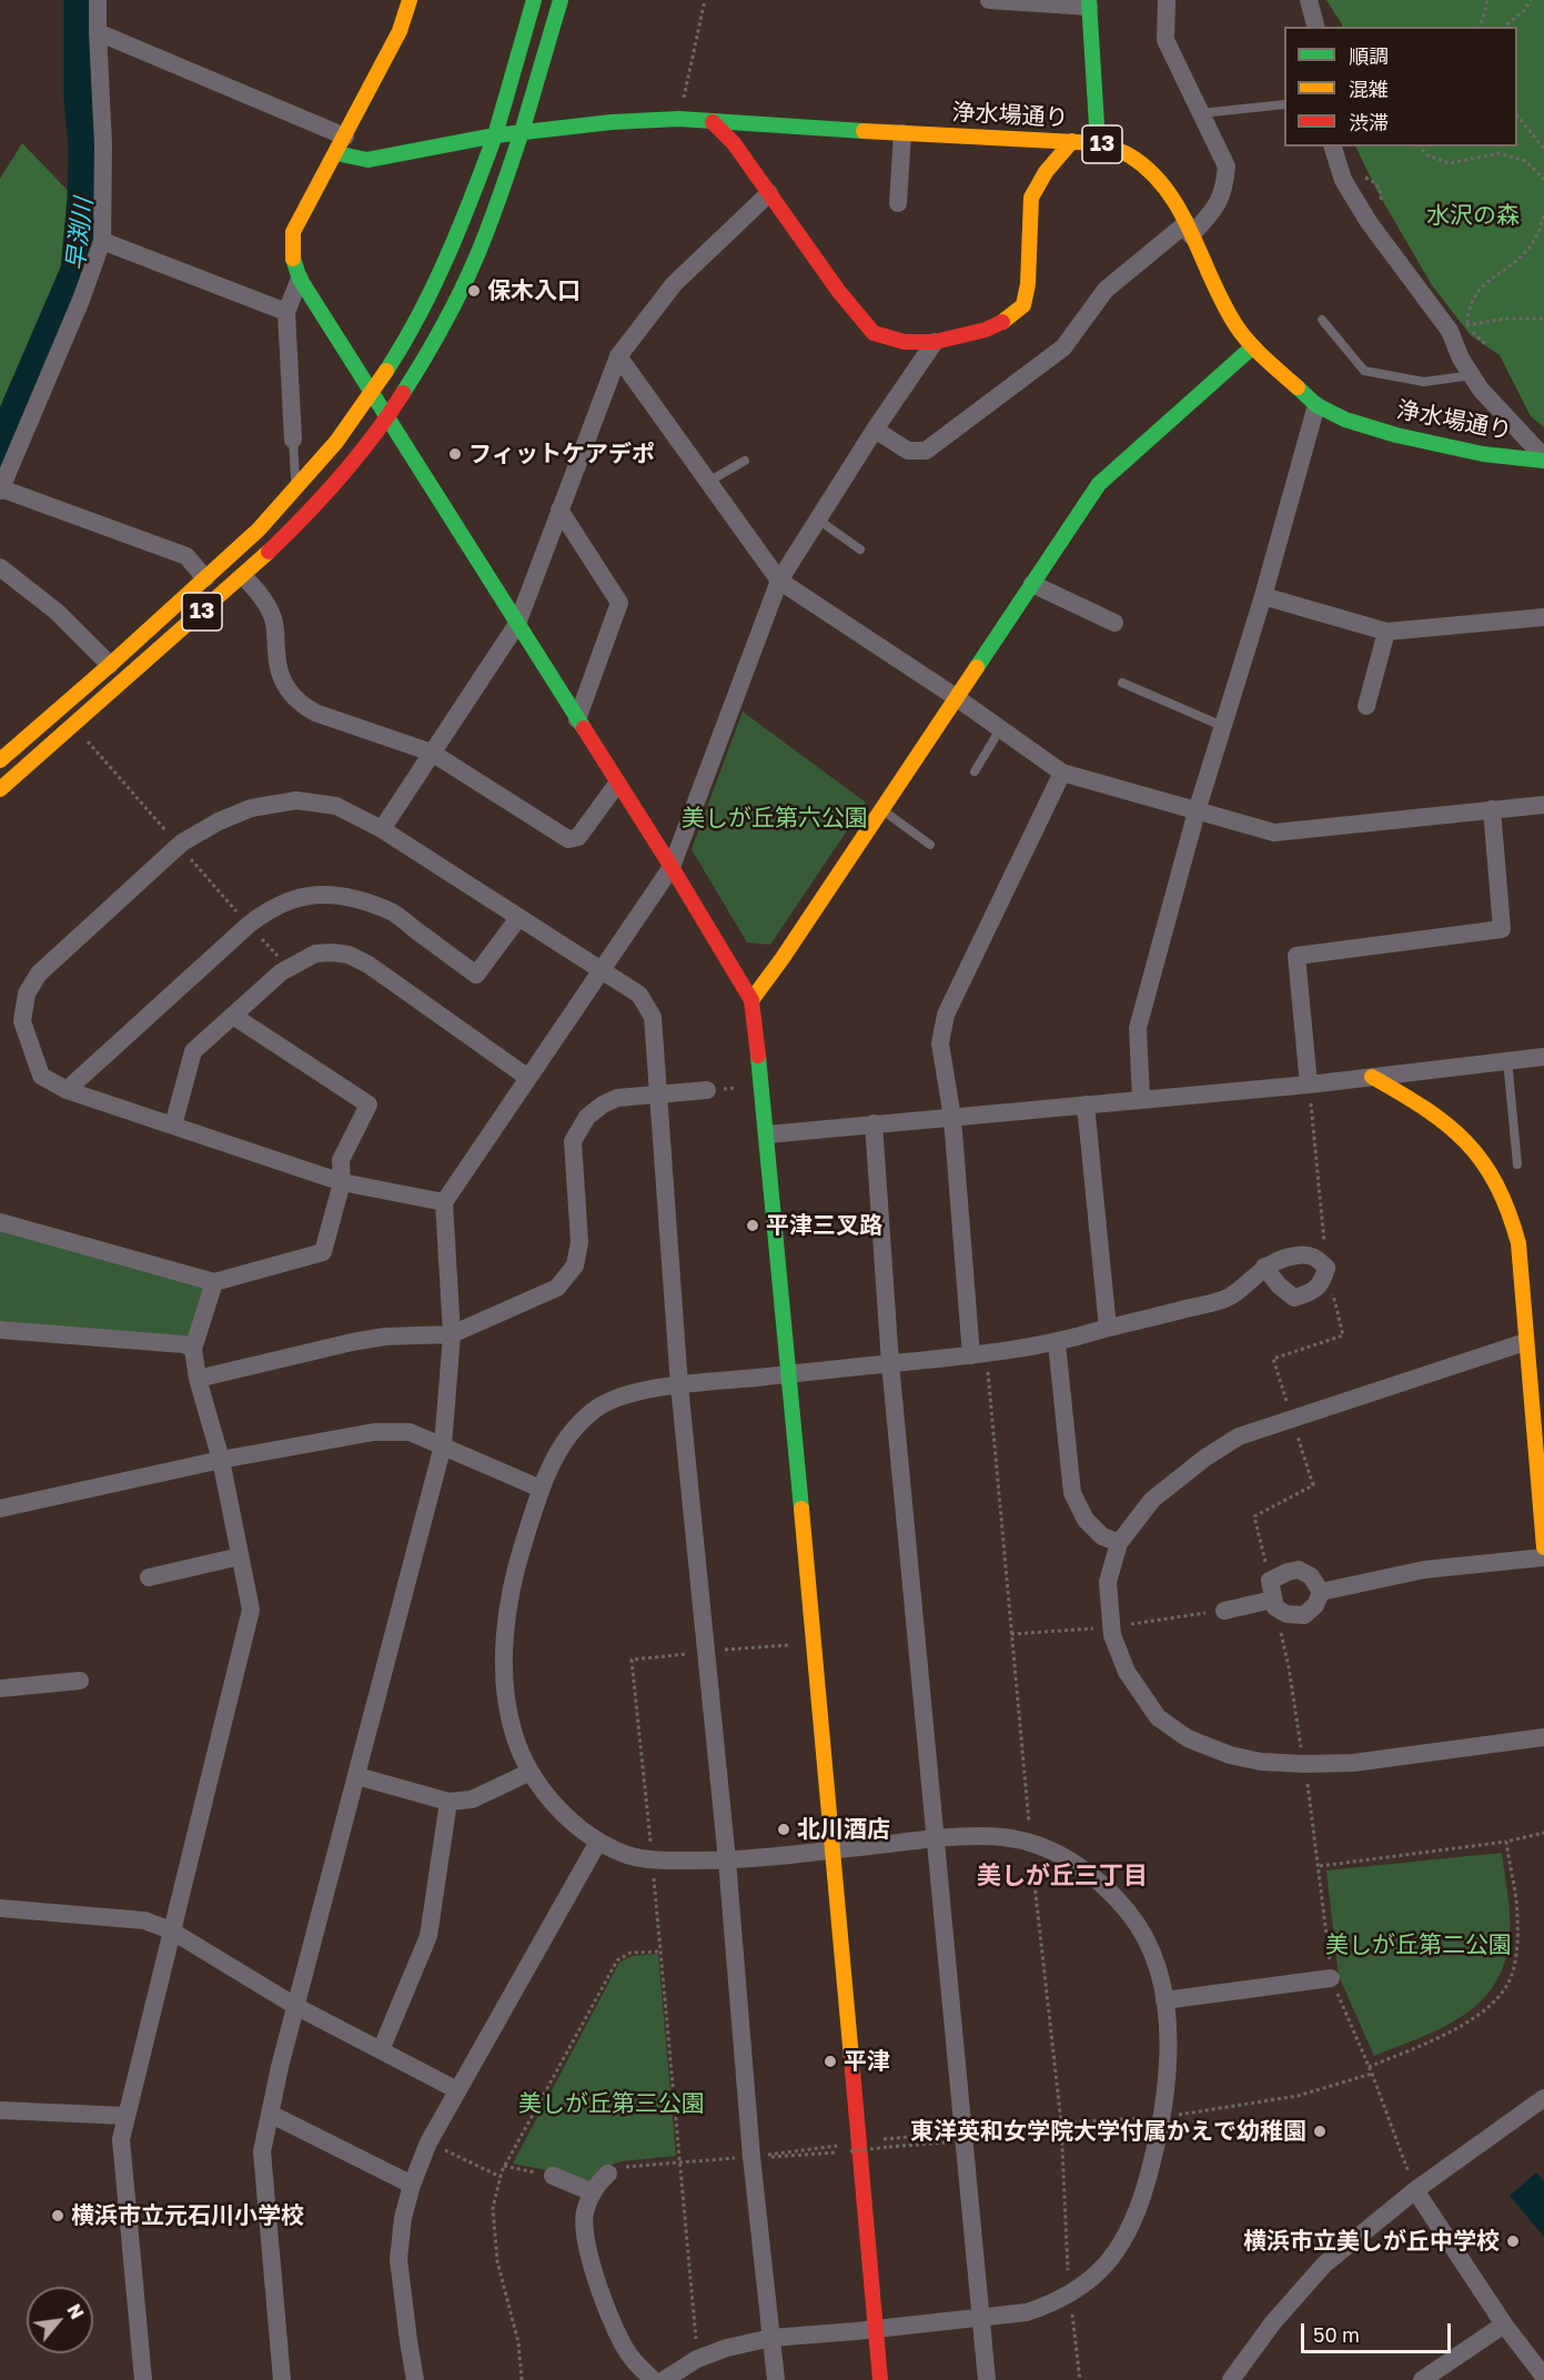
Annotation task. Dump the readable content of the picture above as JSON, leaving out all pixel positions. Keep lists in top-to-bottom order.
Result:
{
  "streets": {
    "street": ["浄水場通り", "13"]
  },
  "crossings": [
    ["浄水場通り", "13"]
  ],
  "districts": ["美しが丘三丁目"],
  "water": ["早渕川"],
  "parks": [
    "水沢の森",
    "美しが丘第六公園",
    "美しが丘第二公園",
    "美しが丘第三公園"
  ],
  "places": [
    "保木入口",
    "フィットケアデポ",
    "平津三叉路",
    "北川酒店",
    "平津",
    "東洋英和女学院大学付属かえで幼稚園",
    "横浜市立元石川小学校",
    "横浜市立美しが丘中学校"
  ],
  "legend": ["順調", "混雑", "渋滞"],
  "scale_bar": "50 m",
  "north": "top right"
}
